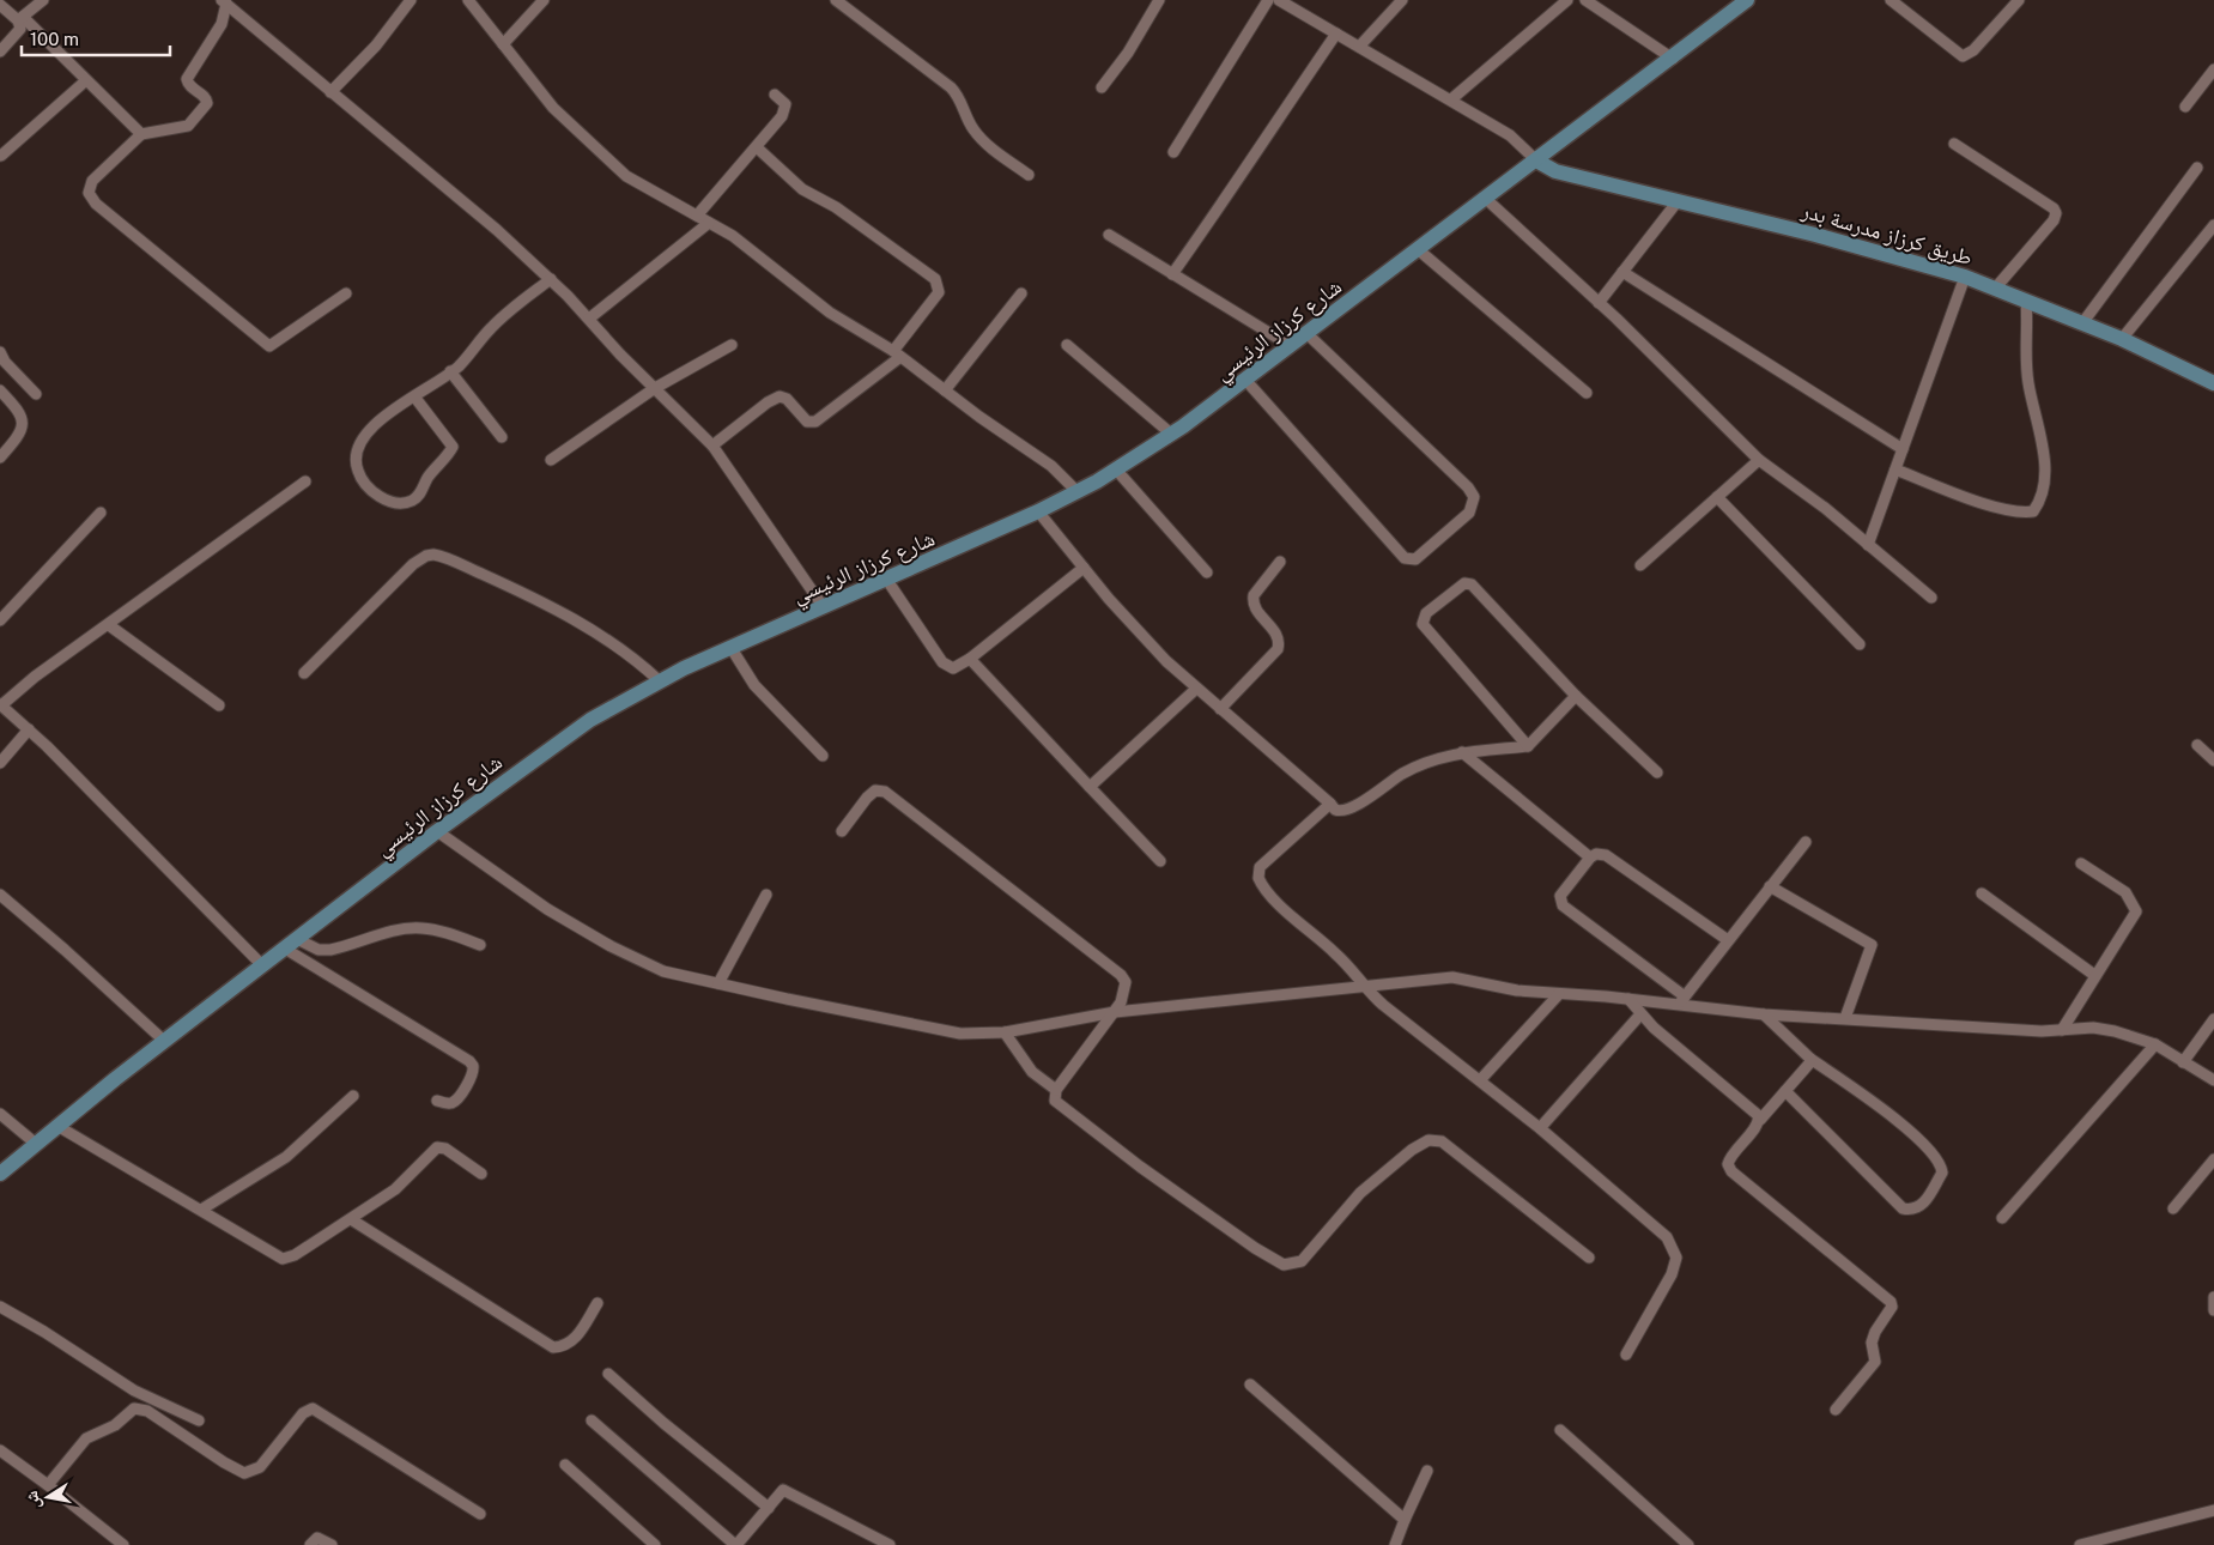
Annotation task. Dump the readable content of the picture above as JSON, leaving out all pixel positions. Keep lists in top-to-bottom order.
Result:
{
  "streets": {
    "street": ["طريق كرزاز مدرسة بدر", "شارع كرزاز الرئيسي"]
  },
  "crossings": [
    ["طريق كرزاز مدرسة بدر", "شارع كرزاز الرئيسي"]
  ],
  "scale_bar": "100 m",
  "north": "left"
}
